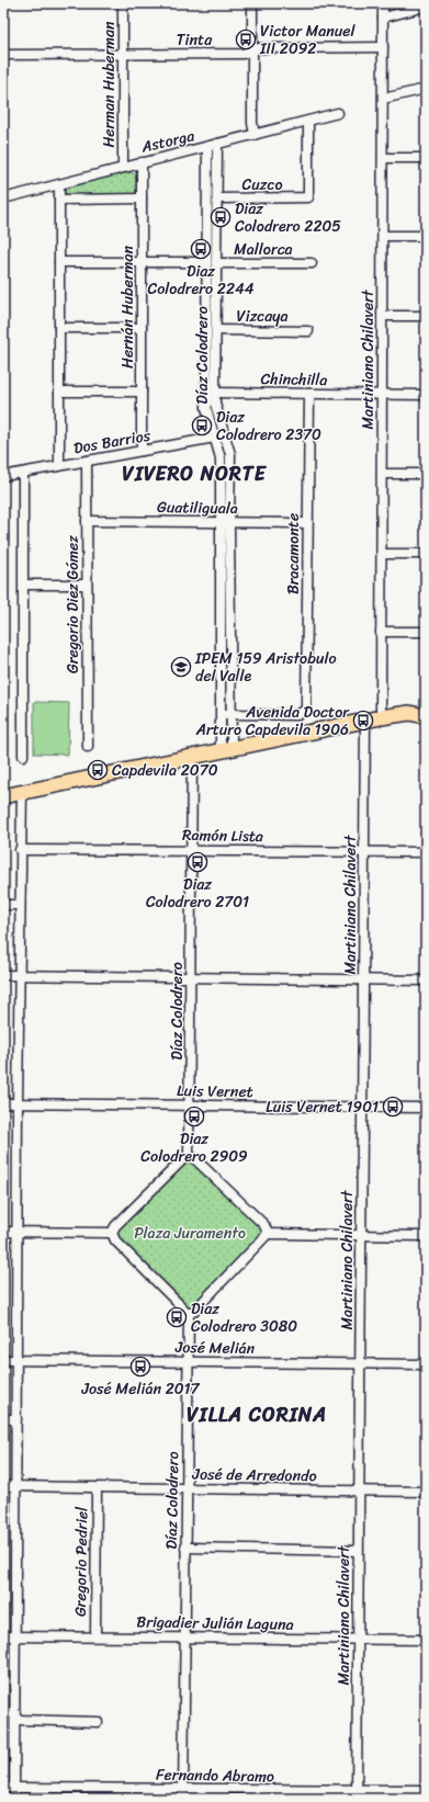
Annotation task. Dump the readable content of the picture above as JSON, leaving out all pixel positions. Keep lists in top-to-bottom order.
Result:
{
  "streets": {
    "street": [
      "Tinta",
      "Herman Huberman",
      "Astorga",
      "Cuzco",
      "Mallorca",
      "Hernán Huberman",
      "Vizcaya",
      "Díaz Colodrero",
      "Martiniano Chilavert",
      "Chinchilla",
      "Dos Barrios",
      "Guatiliguala",
      "Bracamonte",
      "Gregorio Diez Gómez",
      "Ramón Lista",
      "Luis Vernet",
      "José Melián",
      "José de Arredondo",
      "Gregorio Pedriel",
      "Brigadier Julián Laguna",
      "Fernando Abramo"
    ]
  },
  "crossings": [
    ["Tinta", "Herman Huberman"],
    ["Tinta", "Martiniano Chilavert"],
    ["Herman Huberman", "Astorga"],
    ["Astorga", "Cuzco"],
    ["Astorga", "Hernán Huberman"],
    ["Astorga", "Díaz Colodrero"],
    ["Cuzco", "Díaz Colodrero"],
    ["Mallorca", "Díaz Colodrero"],
    ["Hernán Huberman", "Dos Barrios"],
    ["Vizcaya", "Díaz Colodrero"],
    ["Díaz Colodrero", "Chinchilla"],
    ["Díaz Colodrero", "Dos Barrios"],
    ["Díaz Colodrero", "Guatiliguala"],
    ["Díaz Colodrero", "Bracamonte"],
    ["Díaz Colodrero", "Ramón Lista"],
    ["Díaz Colodrero", "Luis Vernet"],
    ["Díaz Colodrero", "José Melián"],
    ["Díaz Colodrero", "José de Arredondo"],
    ["Díaz Colodrero", "Brigadier Julián Laguna"],
    ["Díaz Colodrero", "Fernando Abramo"],
    ["Martiniano Chilavert", "Chinchilla"],
    ["Martiniano Chilavert", "Ramón Lista"],
    ["Martiniano Chilavert", "Luis Vernet"],
    ["Martiniano Chilavert", "José Melián"],
    ["Martiniano Chilavert", "José de Arredondo"],
    ["Martiniano Chilavert", "Brigadier Julián Laguna"],
    ["Martiniano Chilavert", "Fernando Abramo"],
    ["Chinchilla", "Bracamonte"],
    ["Dos Barrios", "Gregorio Diez Gómez"],
    ["Guatiliguala", "Bracamonte"],
    ["Guatiliguala", "Gregorio Diez Gómez"],
    ["José de Arredondo", "Gregorio Pedriel"],
    ["Gregorio Pedriel", "Brigadier Julián Laguna"]
  ],
  "districts": ["VIVERO NORTE", "VILLA CORINA"],
  "parks": ["Plaza Juramento"],
  "places": {
    "bus stop": [
      "Victor Manuel III 2092",
      "Diaz Colodrero 2205",
      "Diaz Colodrero 2244",
      "Diaz Colodrero 2370",
      "Avenida Doctor Arturo Capdevila 1906",
      "Capdevila 2070",
      "Diaz Colodrero 2701",
      "Luis Vernet 1901",
      "Diaz Colodrero 2909",
      "Diaz Colodrero 3080",
      "José Melián 2017"
    ],
    "school or university": ["IPEM 159 Aristobulo del Valle"]
  }
}
